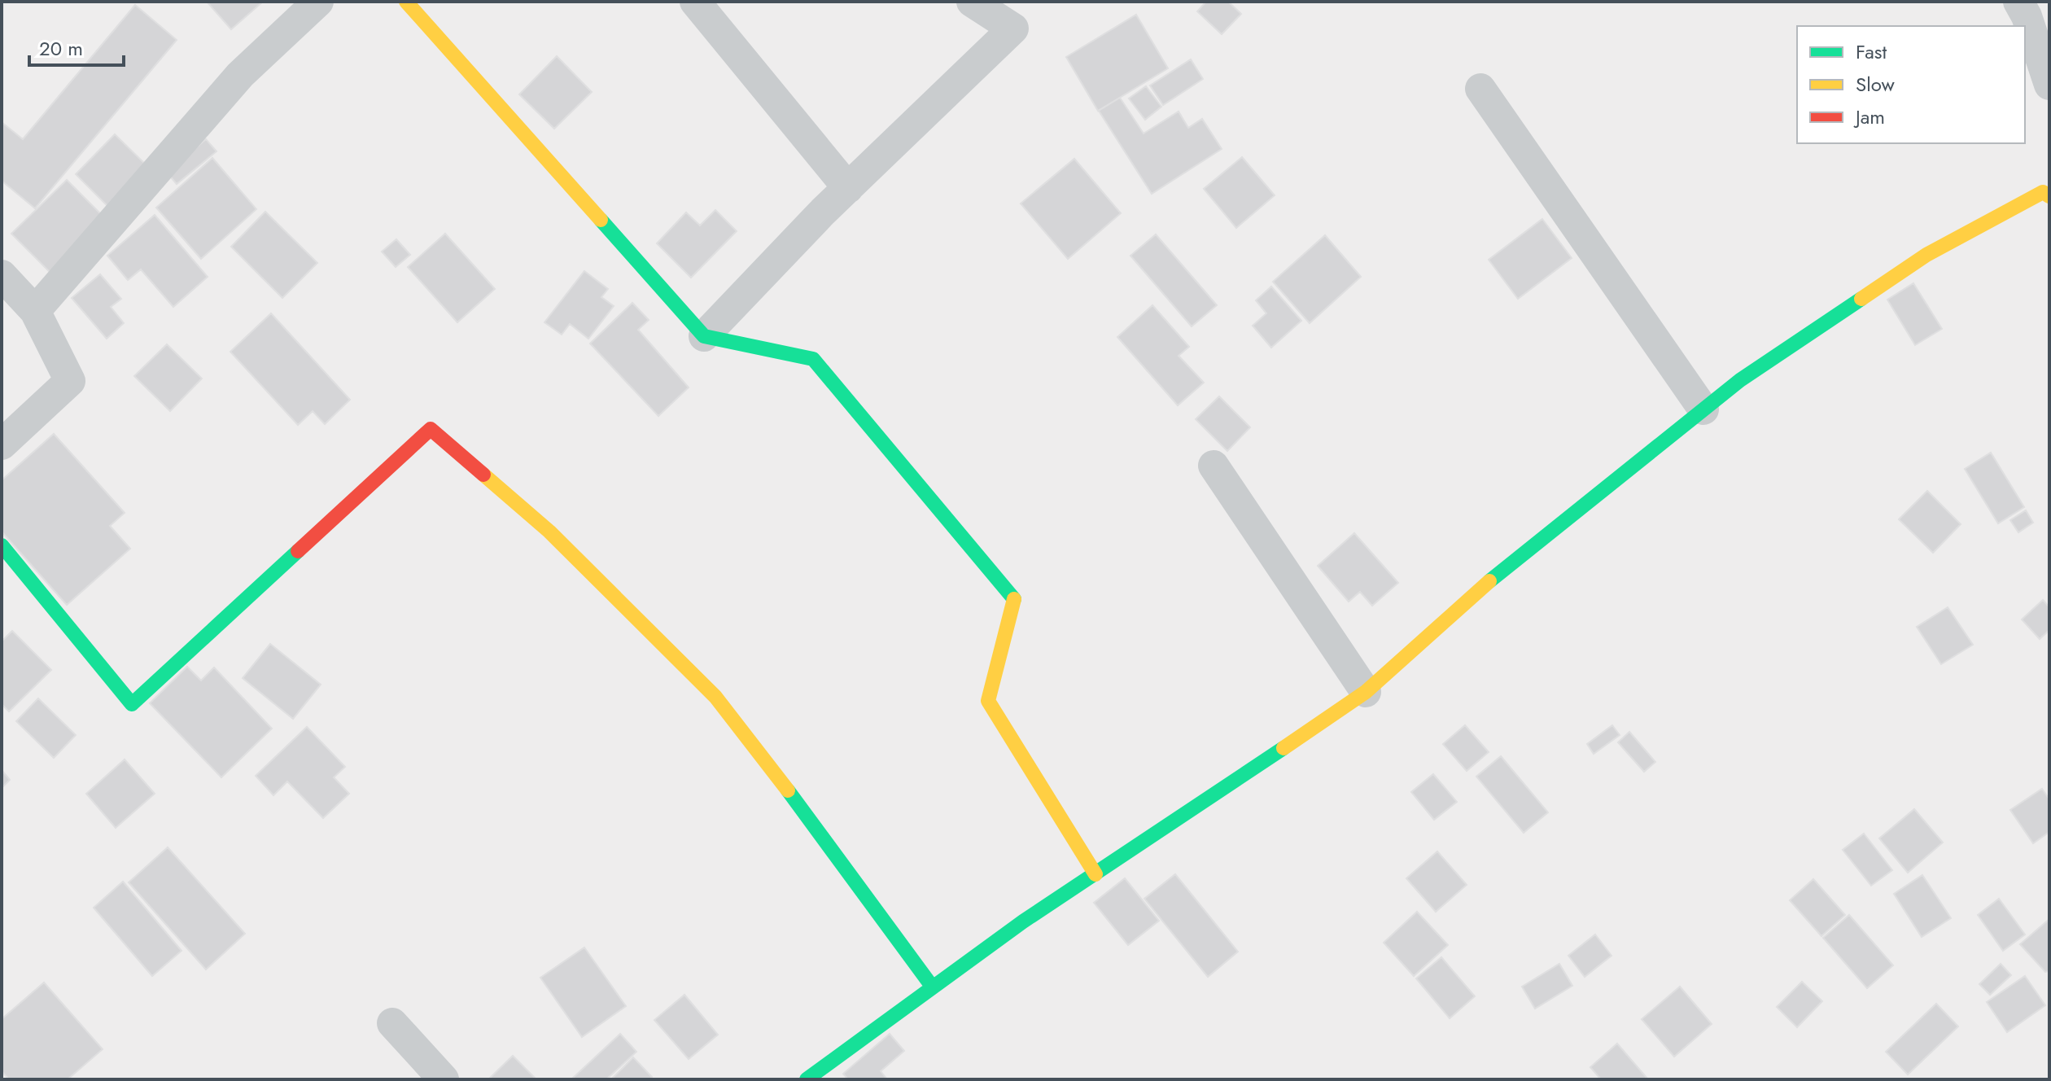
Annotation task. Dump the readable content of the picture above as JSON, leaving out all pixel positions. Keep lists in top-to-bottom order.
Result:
{
  "legend": ["Fast", "Slow", "Jam"],
  "scale_bar": "20 m"
}
